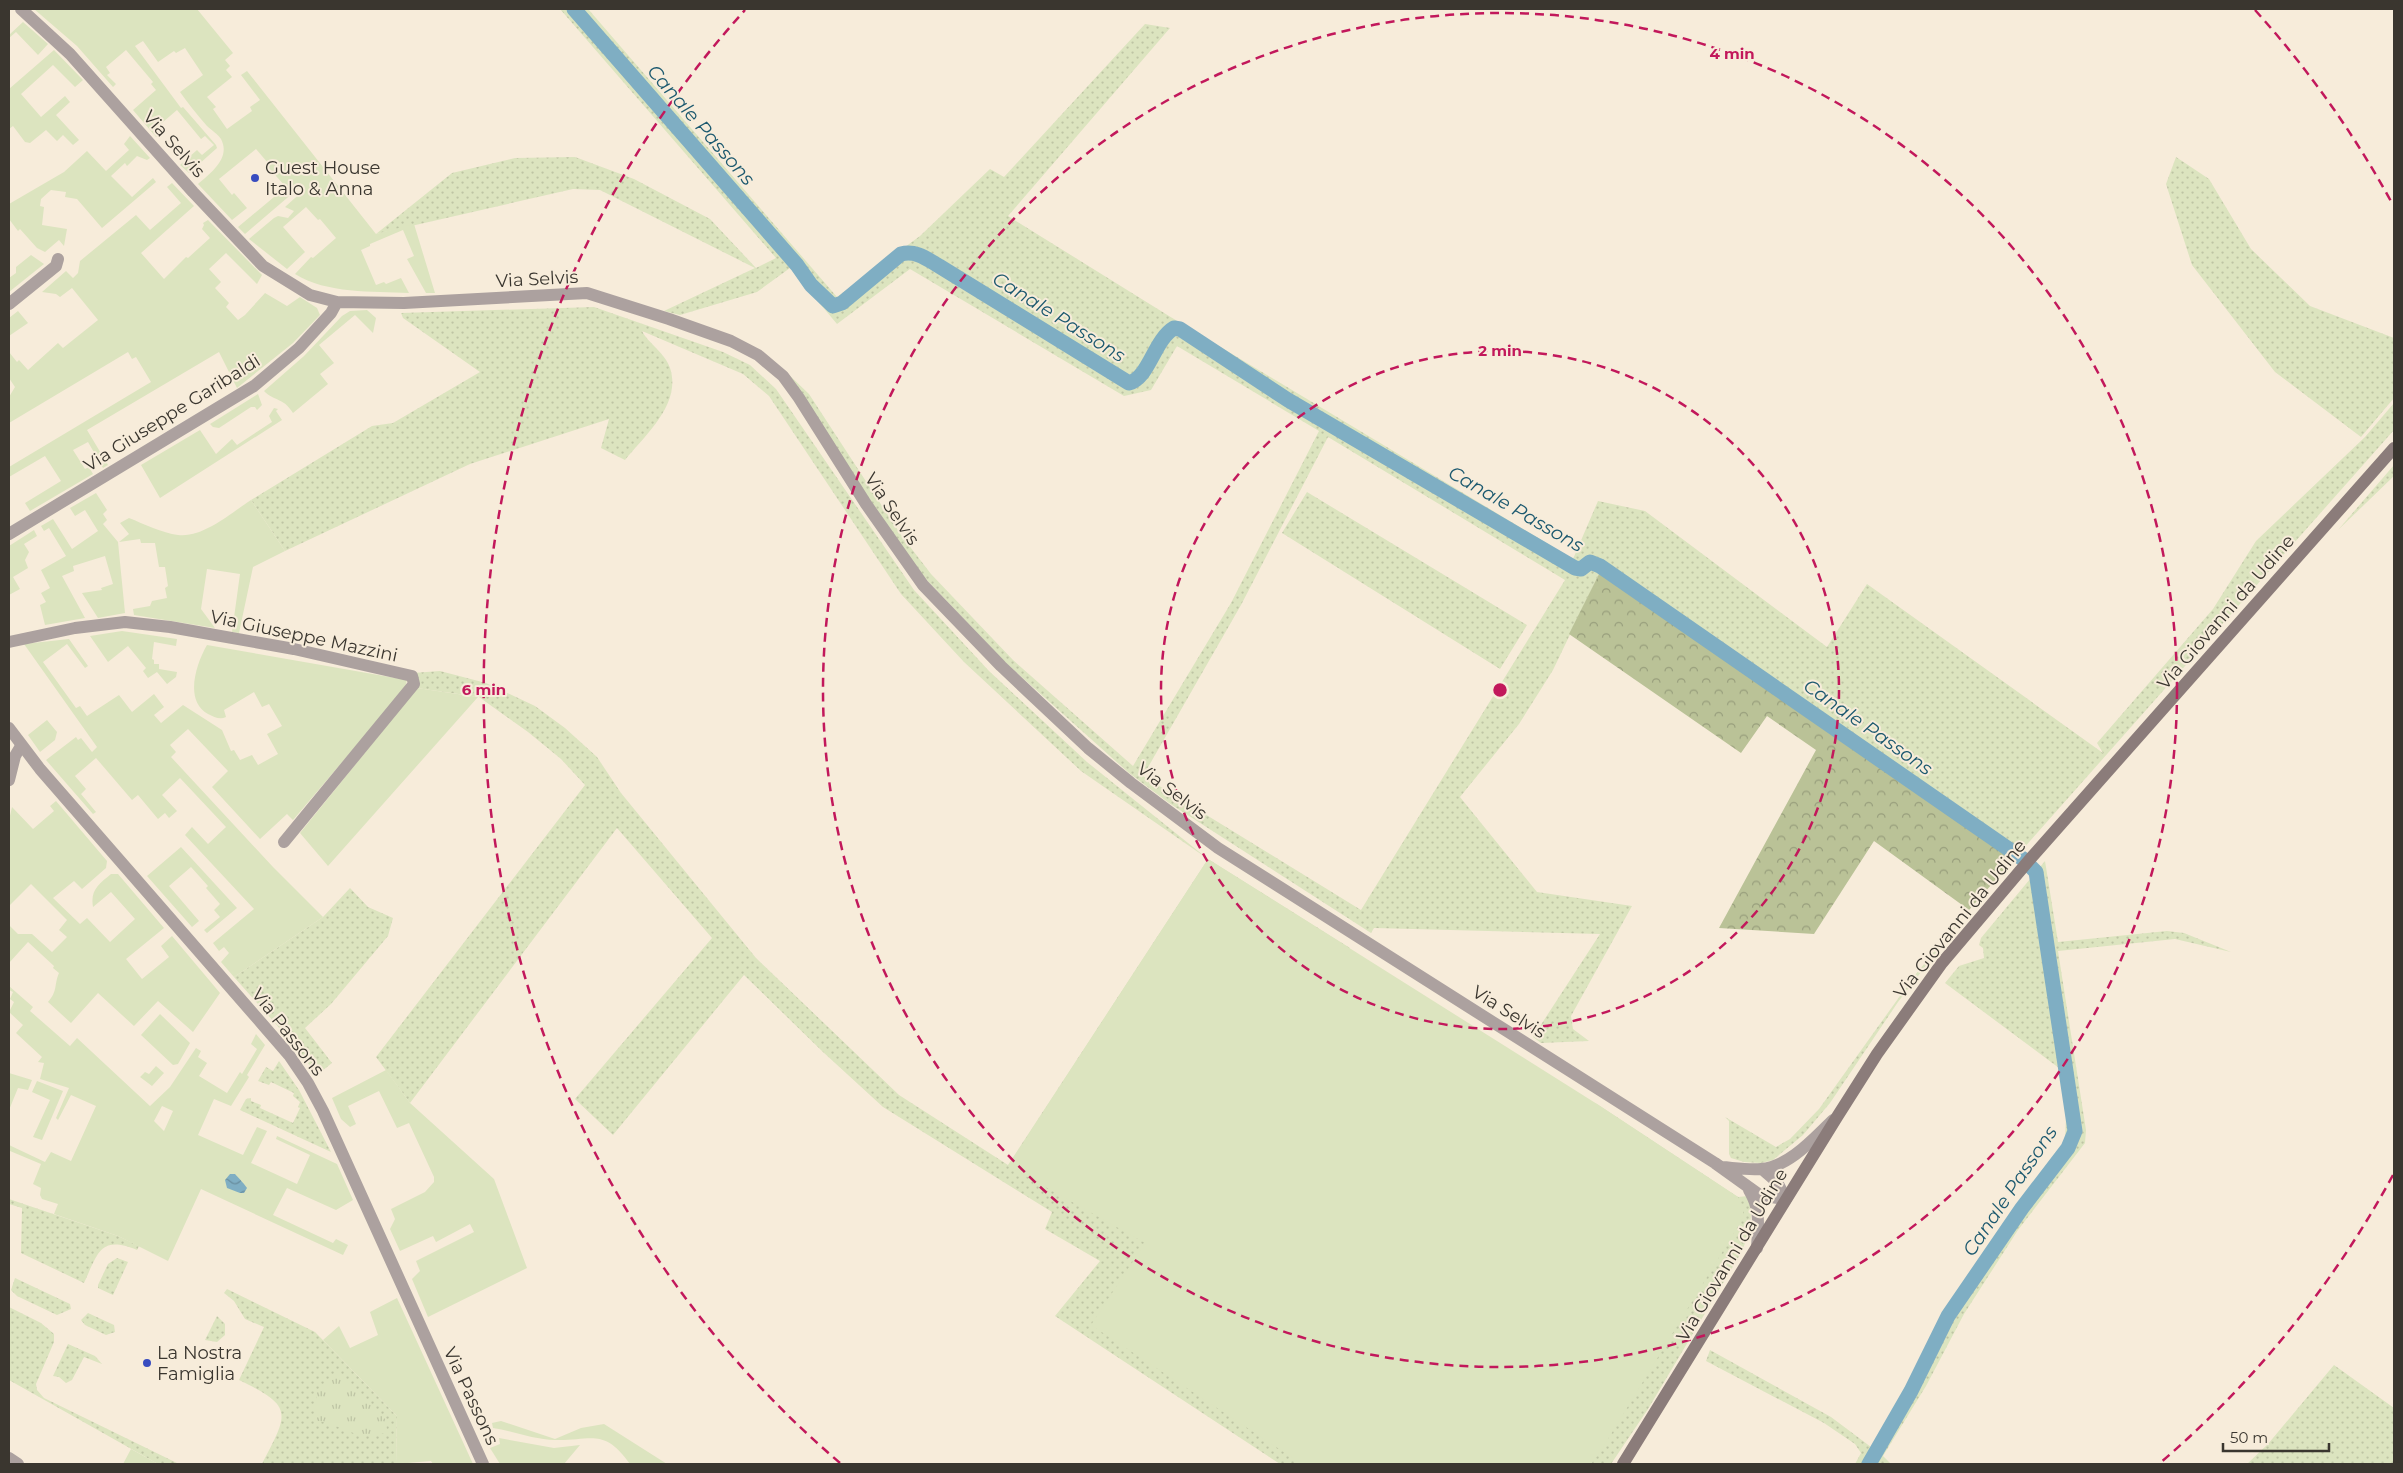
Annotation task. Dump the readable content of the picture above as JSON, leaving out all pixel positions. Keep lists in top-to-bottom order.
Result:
{
  "streets": {
    "main road": ["Via Giovanni da Udine"],
    "street": [
      "Via Selvis",
      "Via Giuseppe Garibaldi",
      "Via Giuseppe Mazzini",
      "Via Passons"
    ]
  },
  "crossings": [
    ["Via Selvis", "Via Giuseppe Garibaldi"],
    ["Via Selvis", "Via Giovanni da Udine"]
  ],
  "water": ["Canale Passons"],
  "places": ["Guest House Italo & Anna", "La Nostra Famiglia"],
  "scale_bar": "50 m",
  "rings": ["4 min", "2 min", "6 min"]
}
